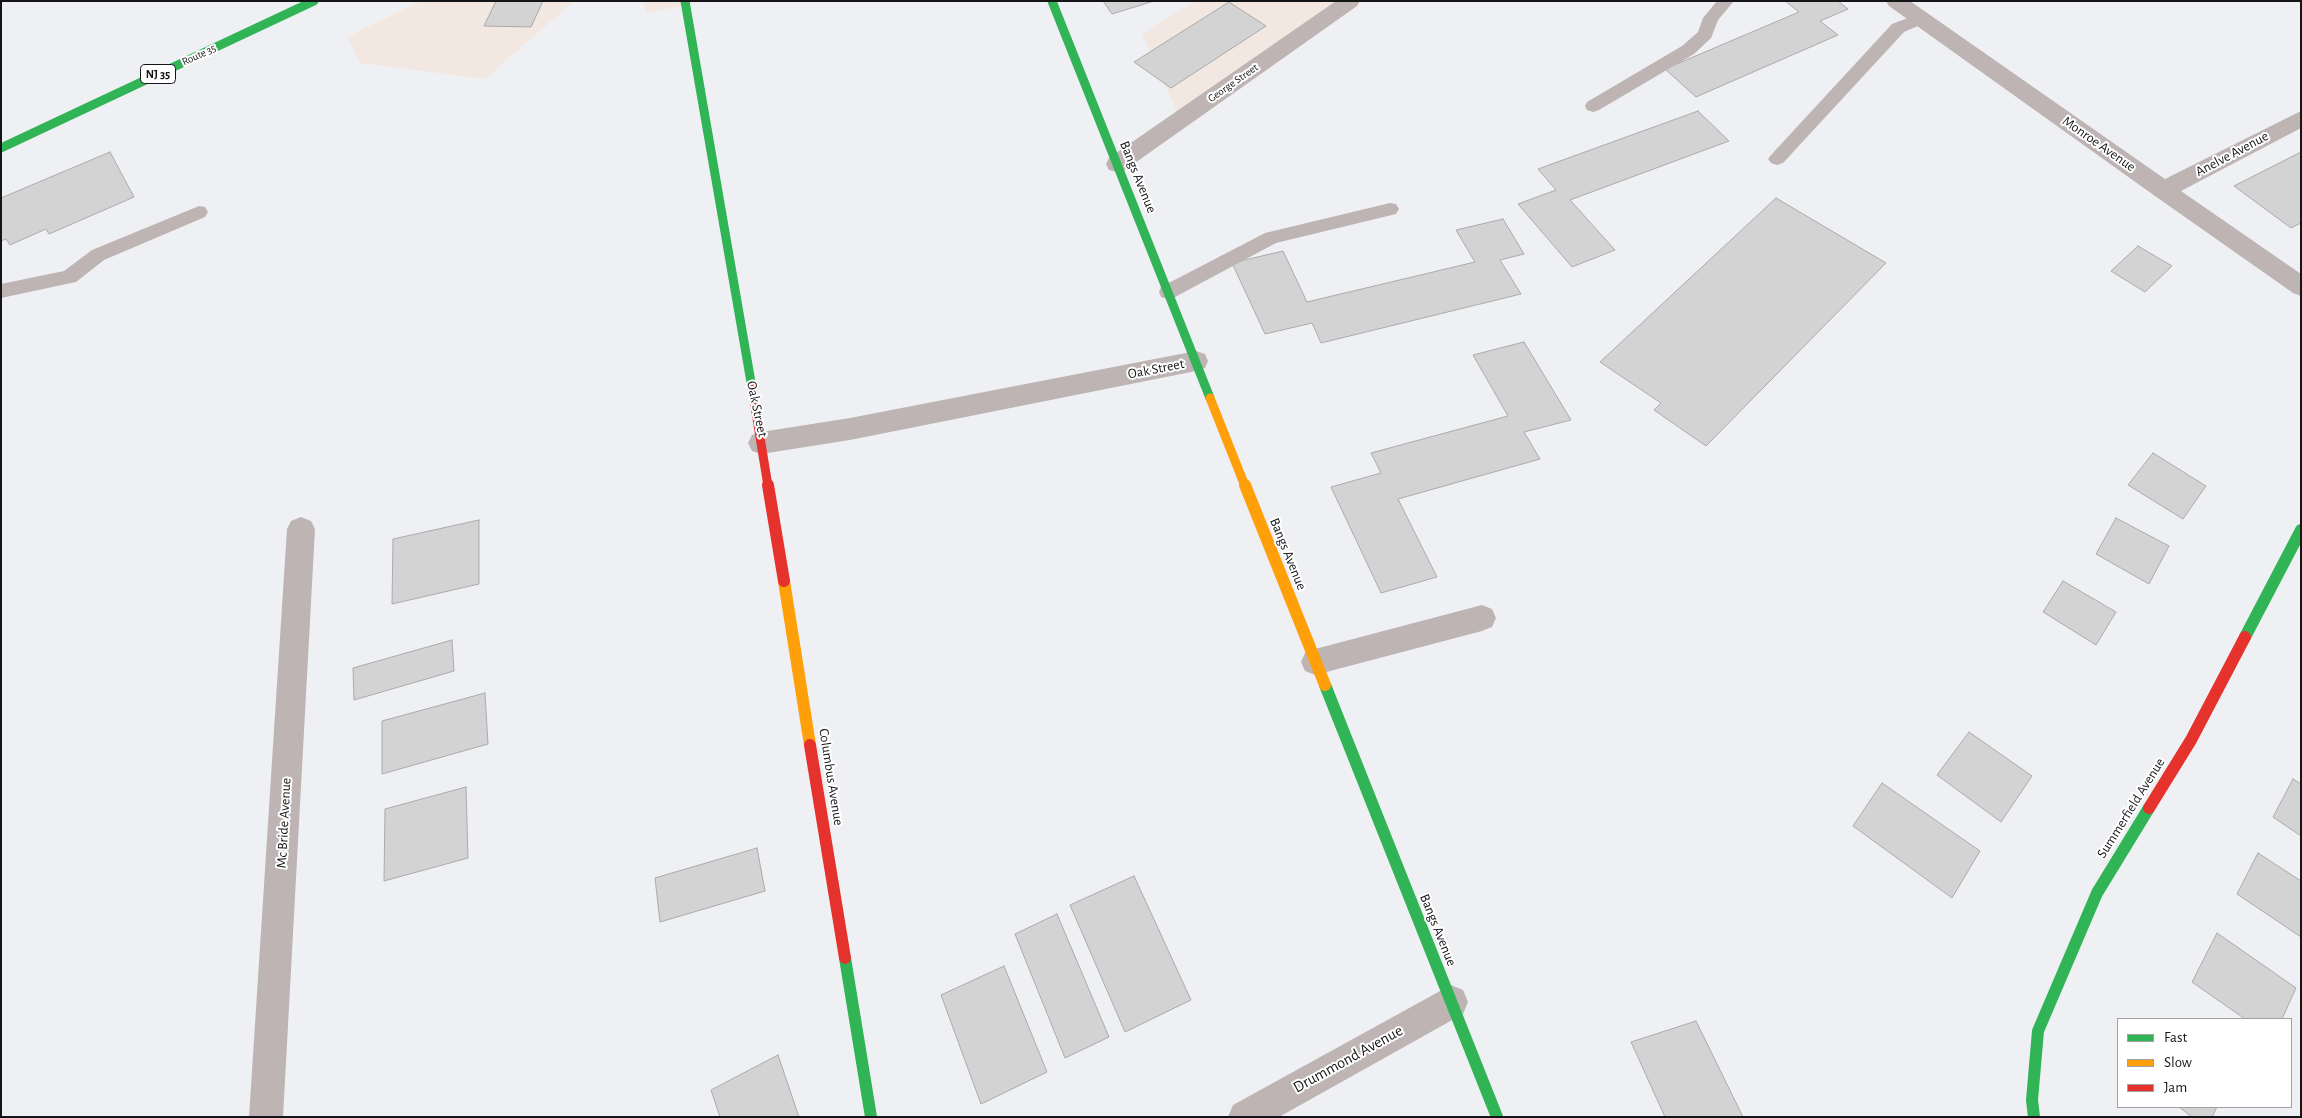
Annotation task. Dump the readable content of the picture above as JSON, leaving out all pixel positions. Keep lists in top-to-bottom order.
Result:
{
  "streets": {
    "street": [
      "Route 35",
      "NJ 35",
      "George Street",
      "Monroe Avenue",
      "Anelve Avenue",
      "Bangs Avenue",
      "Oak Street",
      "Columbus Avenue",
      "Summerfield Avenue",
      "Mc Bride Avenue",
      "Drummond Avenue"
    ]
  },
  "crossings": [
    ["George Street", "Bangs Avenue"],
    ["Monroe Avenue", "Anelve Avenue"],
    ["Bangs Avenue", "Oak Street"],
    ["Bangs Avenue", "Drummond Avenue"],
    ["Oak Street", "Columbus Avenue"]
  ],
  "legend": ["Fast", "Slow", "Jam"]
}
